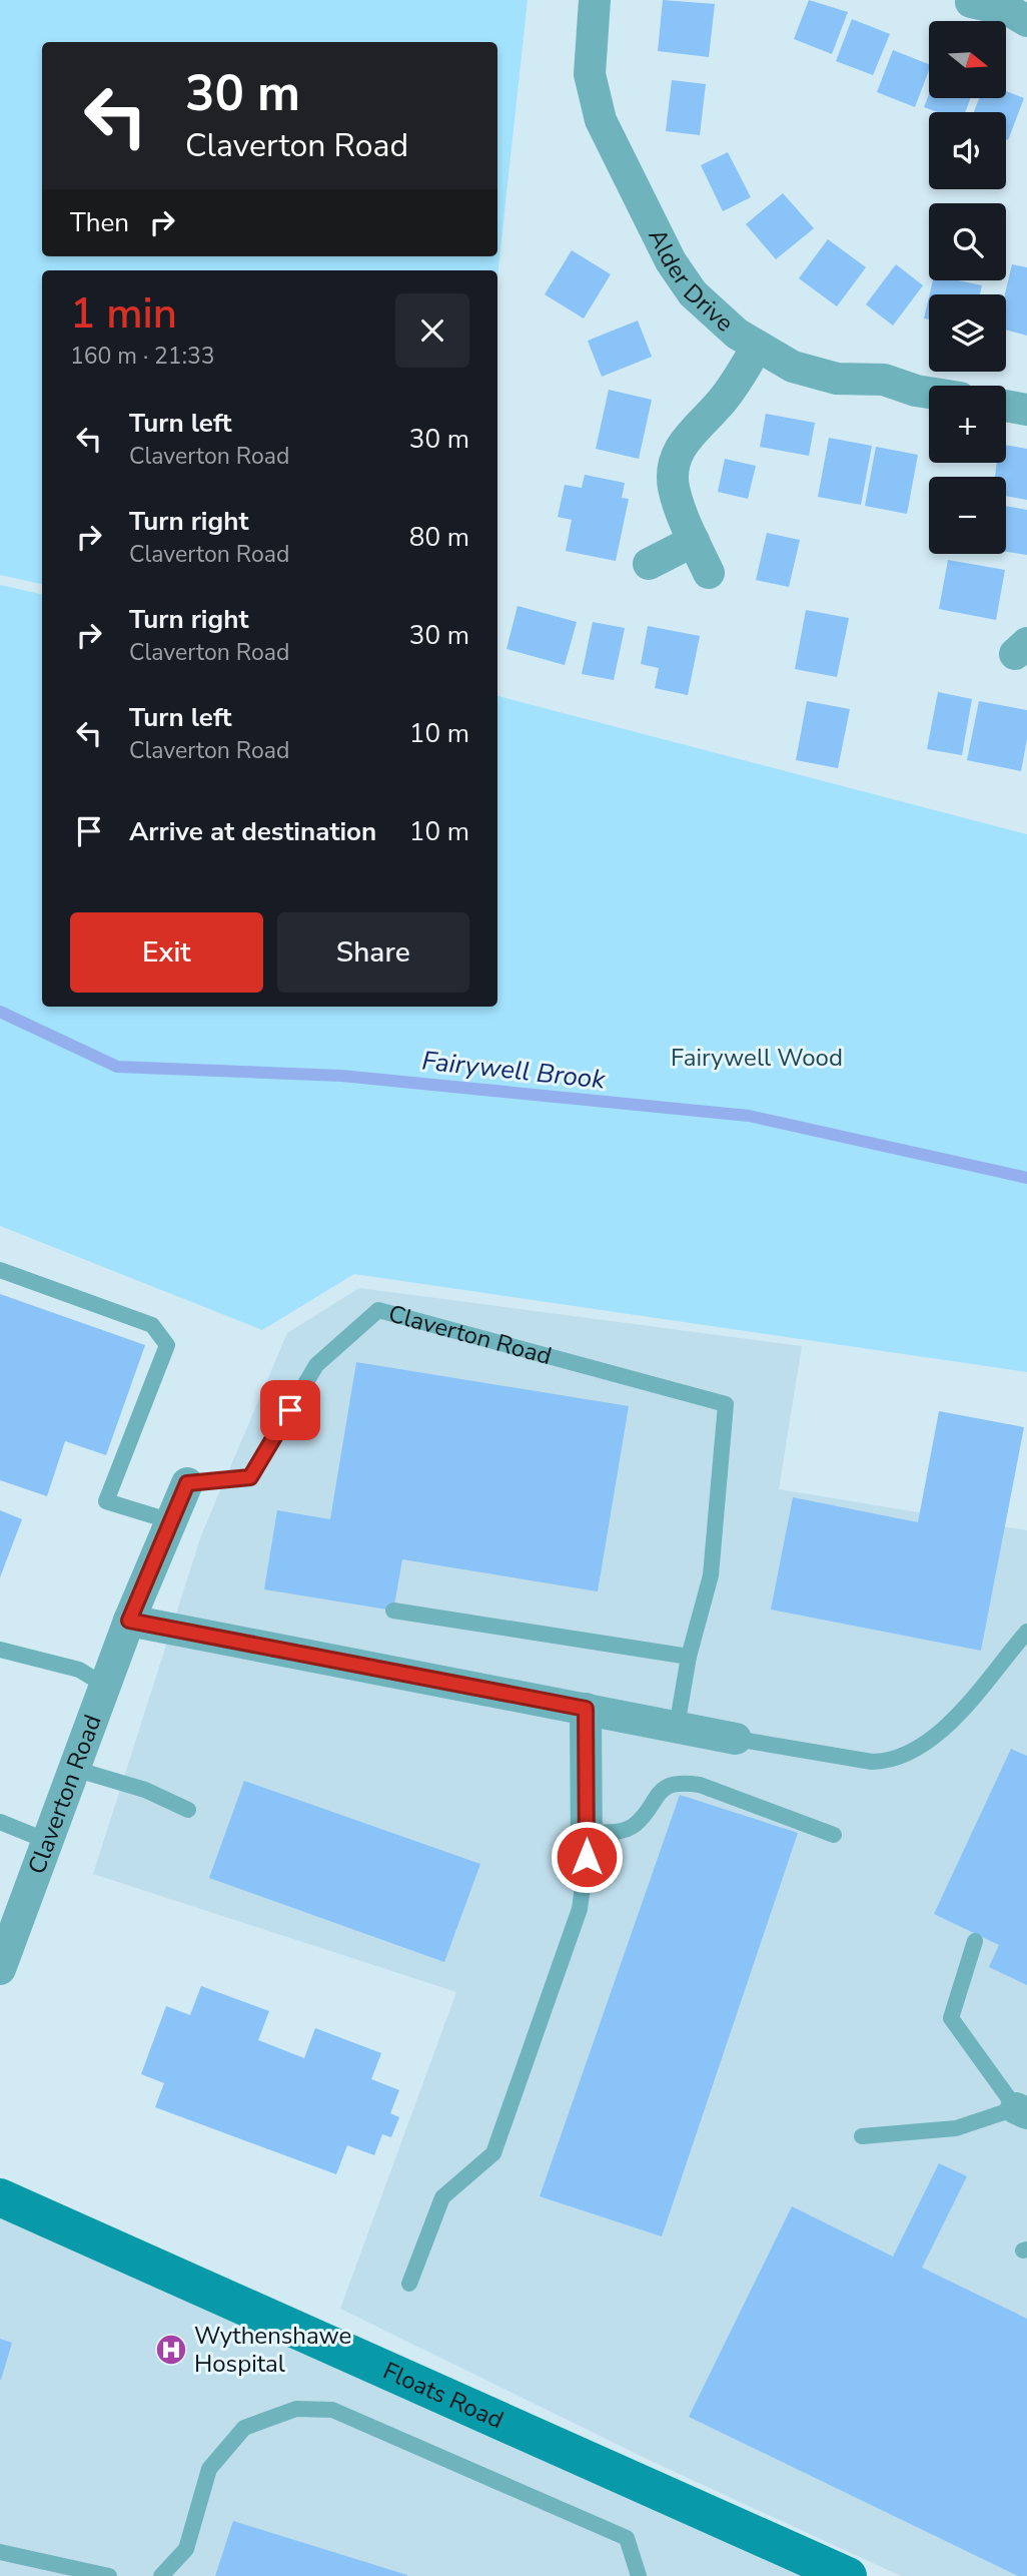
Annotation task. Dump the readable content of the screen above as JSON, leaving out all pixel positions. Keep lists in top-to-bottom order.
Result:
{
  "streets": {
    "street": ["Alder Drive", "Claverton Road", "Floats Road"]
  },
  "water": ["Fairywell Brook"],
  "parks": ["Fairywell Wood"],
  "places": {
    "hospital": ["Wythenshawe Hospital"]
  },
  "north": "right",
  "page": {
    "map_buttons": ["+", "−"],
    "turn": ["30 m", "Claverton Road"],
    "then": "Then",
    "heading": ["1 min", "160 m · 21:33"],
    "list": [
      {
        "name": "Turn left",
        "note": "Claverton Road",
        "value": "30 m"
      },
      {
        "name": "Turn right",
        "note": "Claverton Road",
        "value": "80 m"
      },
      {
        "name": "Turn right",
        "note": "Claverton Road",
        "value": "30 m"
      },
      {
        "name": "Turn left",
        "note": "Claverton Road",
        "value": "10 m"
      },
      {
        "name": "Arrive at destination",
        "value": "10 m"
      }
    ],
    "buttons": ["Exit", "Share"]
  }
}
